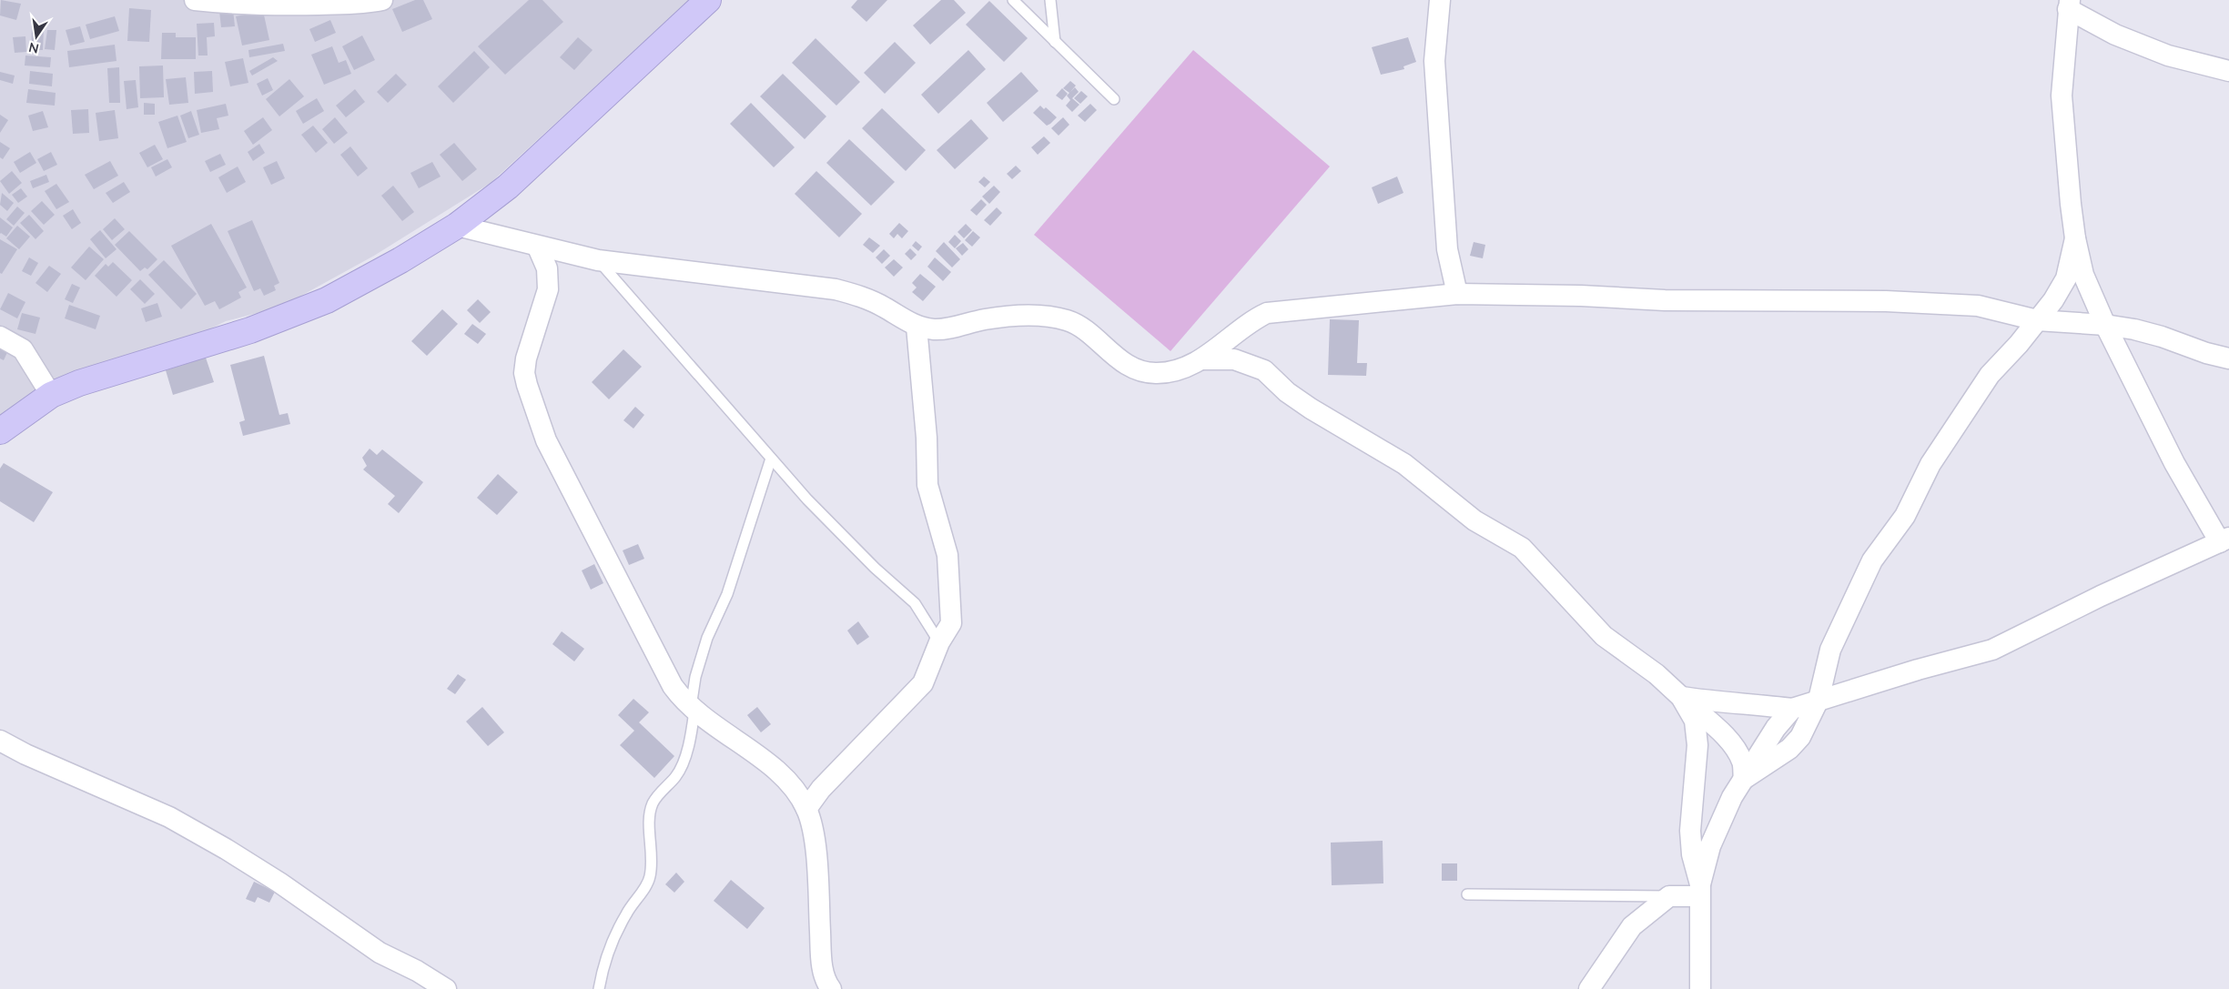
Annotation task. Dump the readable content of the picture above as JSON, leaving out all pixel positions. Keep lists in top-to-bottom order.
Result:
{
  "north": "bottom"
}
